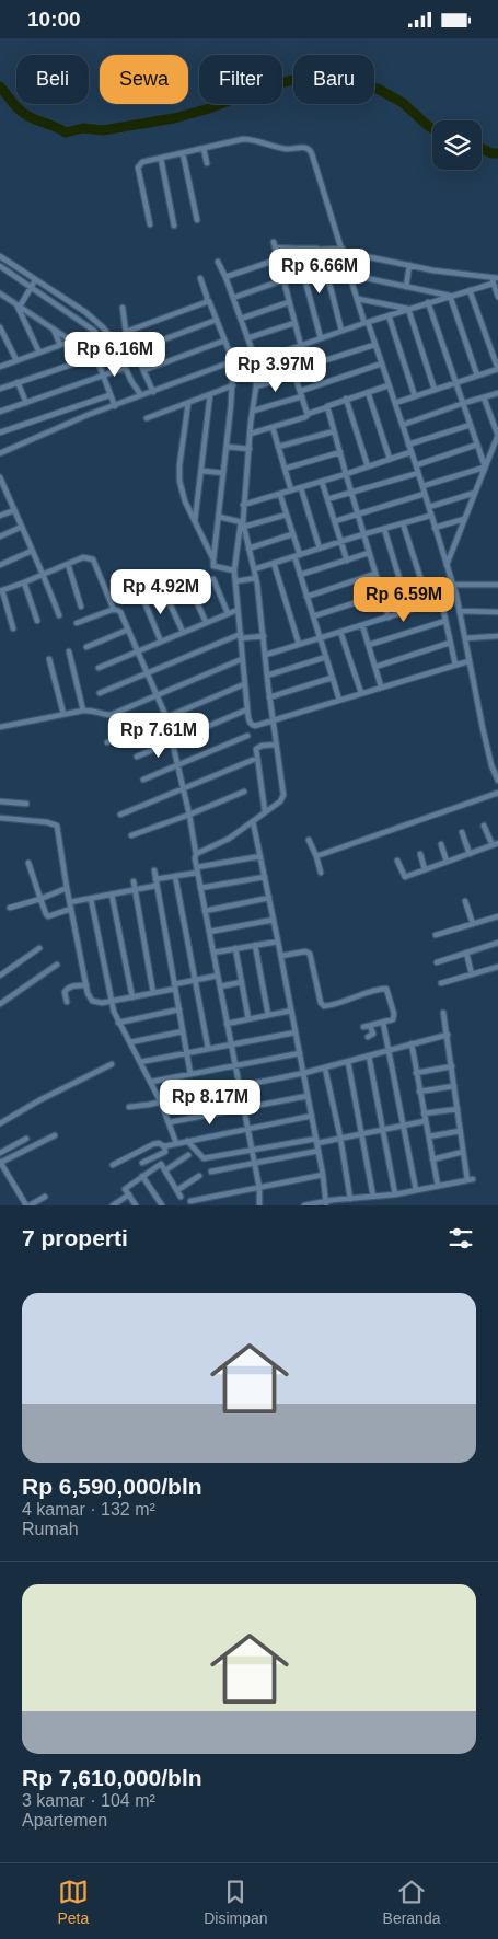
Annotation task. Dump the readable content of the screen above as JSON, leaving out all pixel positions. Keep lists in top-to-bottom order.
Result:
{
  "page": {
    "status": "10:00",
    "chip": [
      "Beli",
      "Sewa",
      "Filter",
      "Baru"
    ],
    "price": [
      "Rp 6.66M",
      "Rp 6.16M",
      "Rp 3.97M",
      "Rp 4.92M",
      "Rp 6.59M",
      "Rp 7.61M",
      "Rp 8.17M"
    ],
    "heading": "7 properti",
    "list": [
      {
        "name": "Rp 6,590,000/bln",
        "note": "4 kamar · 132 m² · Rumah"
      },
      {
        "name": "Rp 7,610,000/bln",
        "note": "3 kamar · 104 m² · Apartemen"
      }
    ],
    "tabs": ["Peta", "Disimpan", "Beranda"]
  }
}
